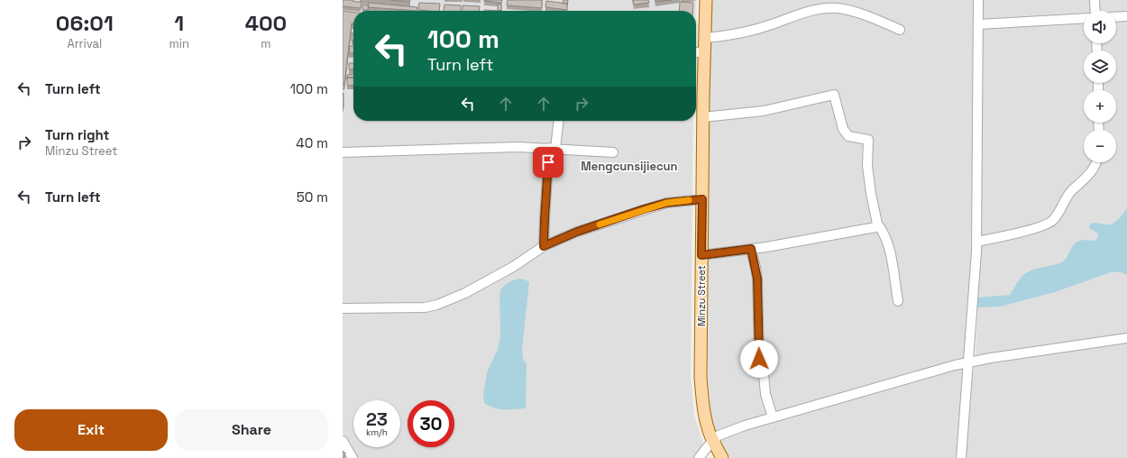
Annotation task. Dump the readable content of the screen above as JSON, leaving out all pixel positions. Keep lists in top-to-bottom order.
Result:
{
  "streets": {
    "main road": ["Minzu Street"]
  },
  "districts": ["Mengcunsijiecun"],
  "page": {
    "eta": [
      "06:01",
      "Arrival",
      "1",
      "min",
      "400",
      "m"
    ],
    "map_buttons": ["+", "−"],
    "turn": ["100 m", "Turn left"],
    "list": [
      {
        "name": "Turn left",
        "value": "100 m"
      },
      {
        "name": "Turn right",
        "note": "Minzu Street",
        "value": "40 m"
      },
      {
        "name": "Turn left",
        "value": "50 m"
      }
    ],
    "speed": "23 km/h",
    "limit": "30",
    "buttons": ["Exit", "Share"]
  }
}
